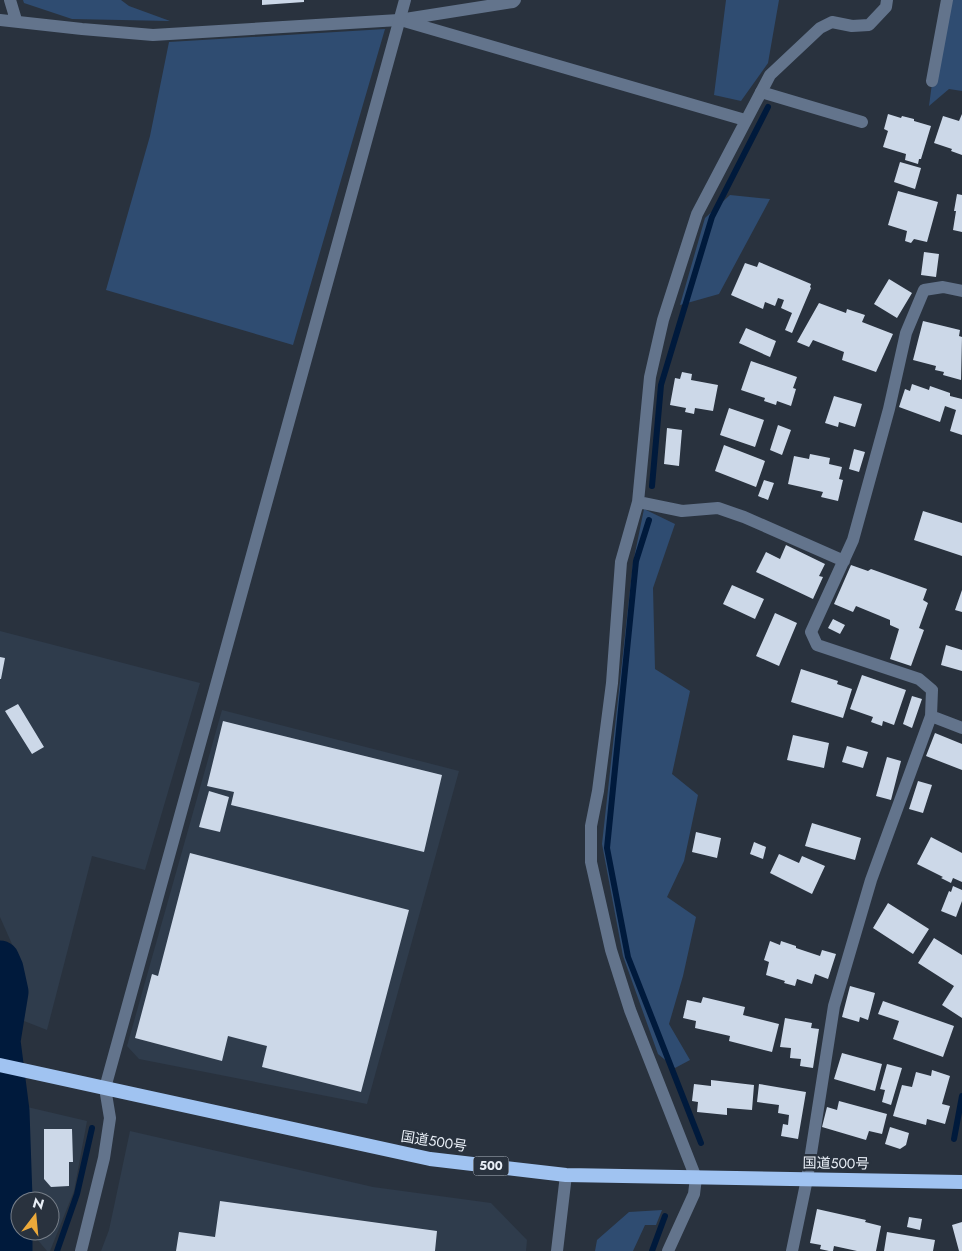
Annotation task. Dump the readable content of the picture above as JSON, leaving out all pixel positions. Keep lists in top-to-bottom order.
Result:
{
  "streets": {
    "highway": ["国道500号", "500"]
  },
  "north": "top"
}
